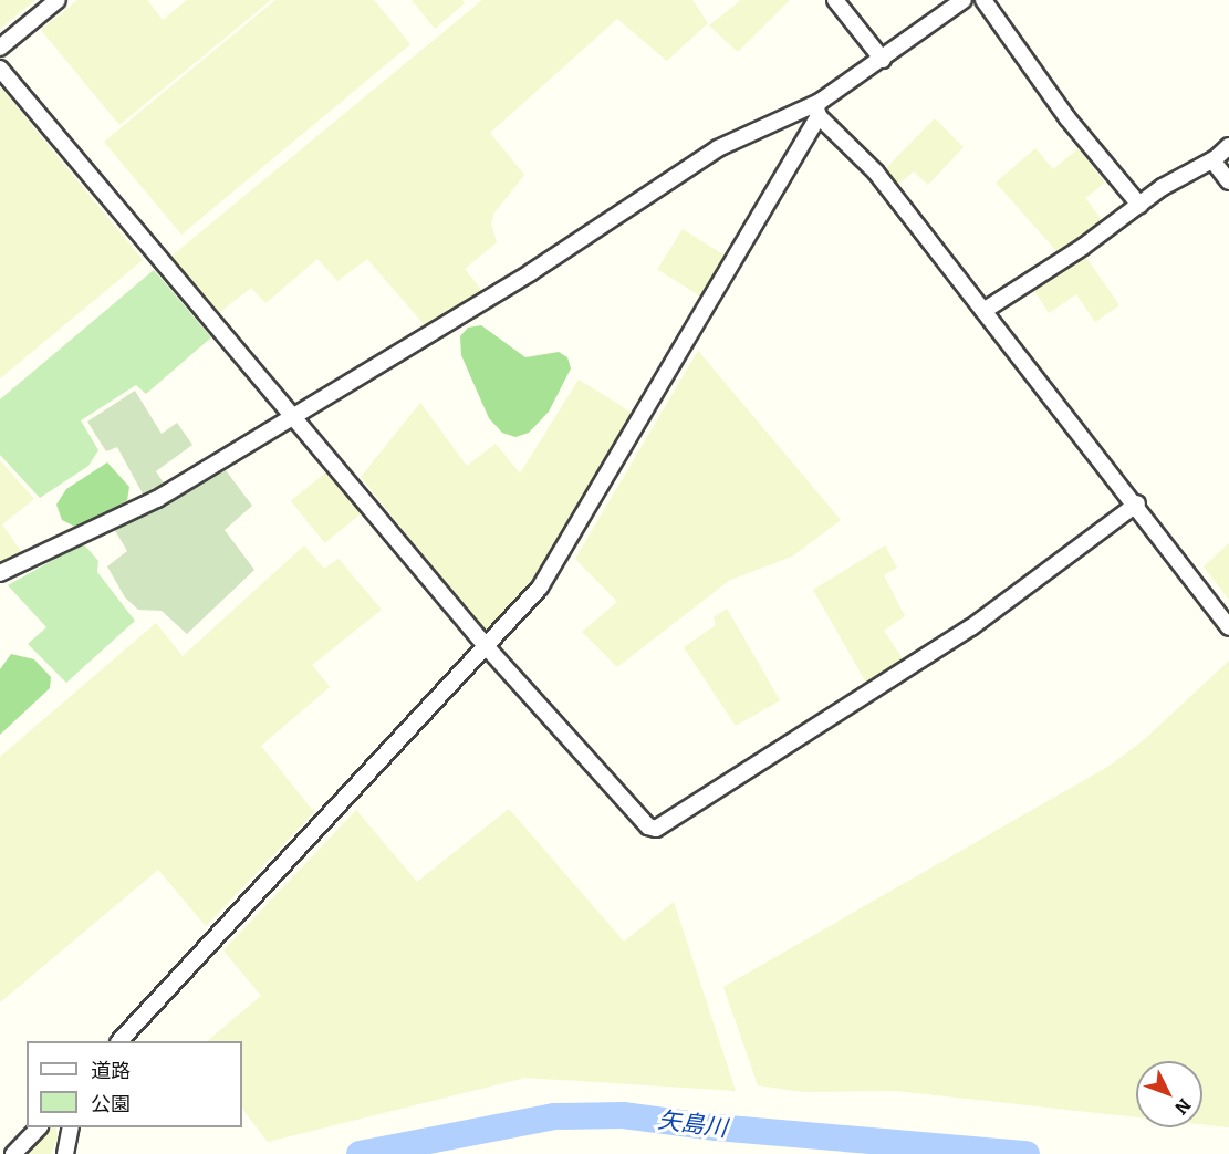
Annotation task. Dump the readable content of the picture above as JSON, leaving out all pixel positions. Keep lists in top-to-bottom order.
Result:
{
  "water": ["矢島川"],
  "legend": ["道路", "公園"],
  "north": "bottom right"
}
